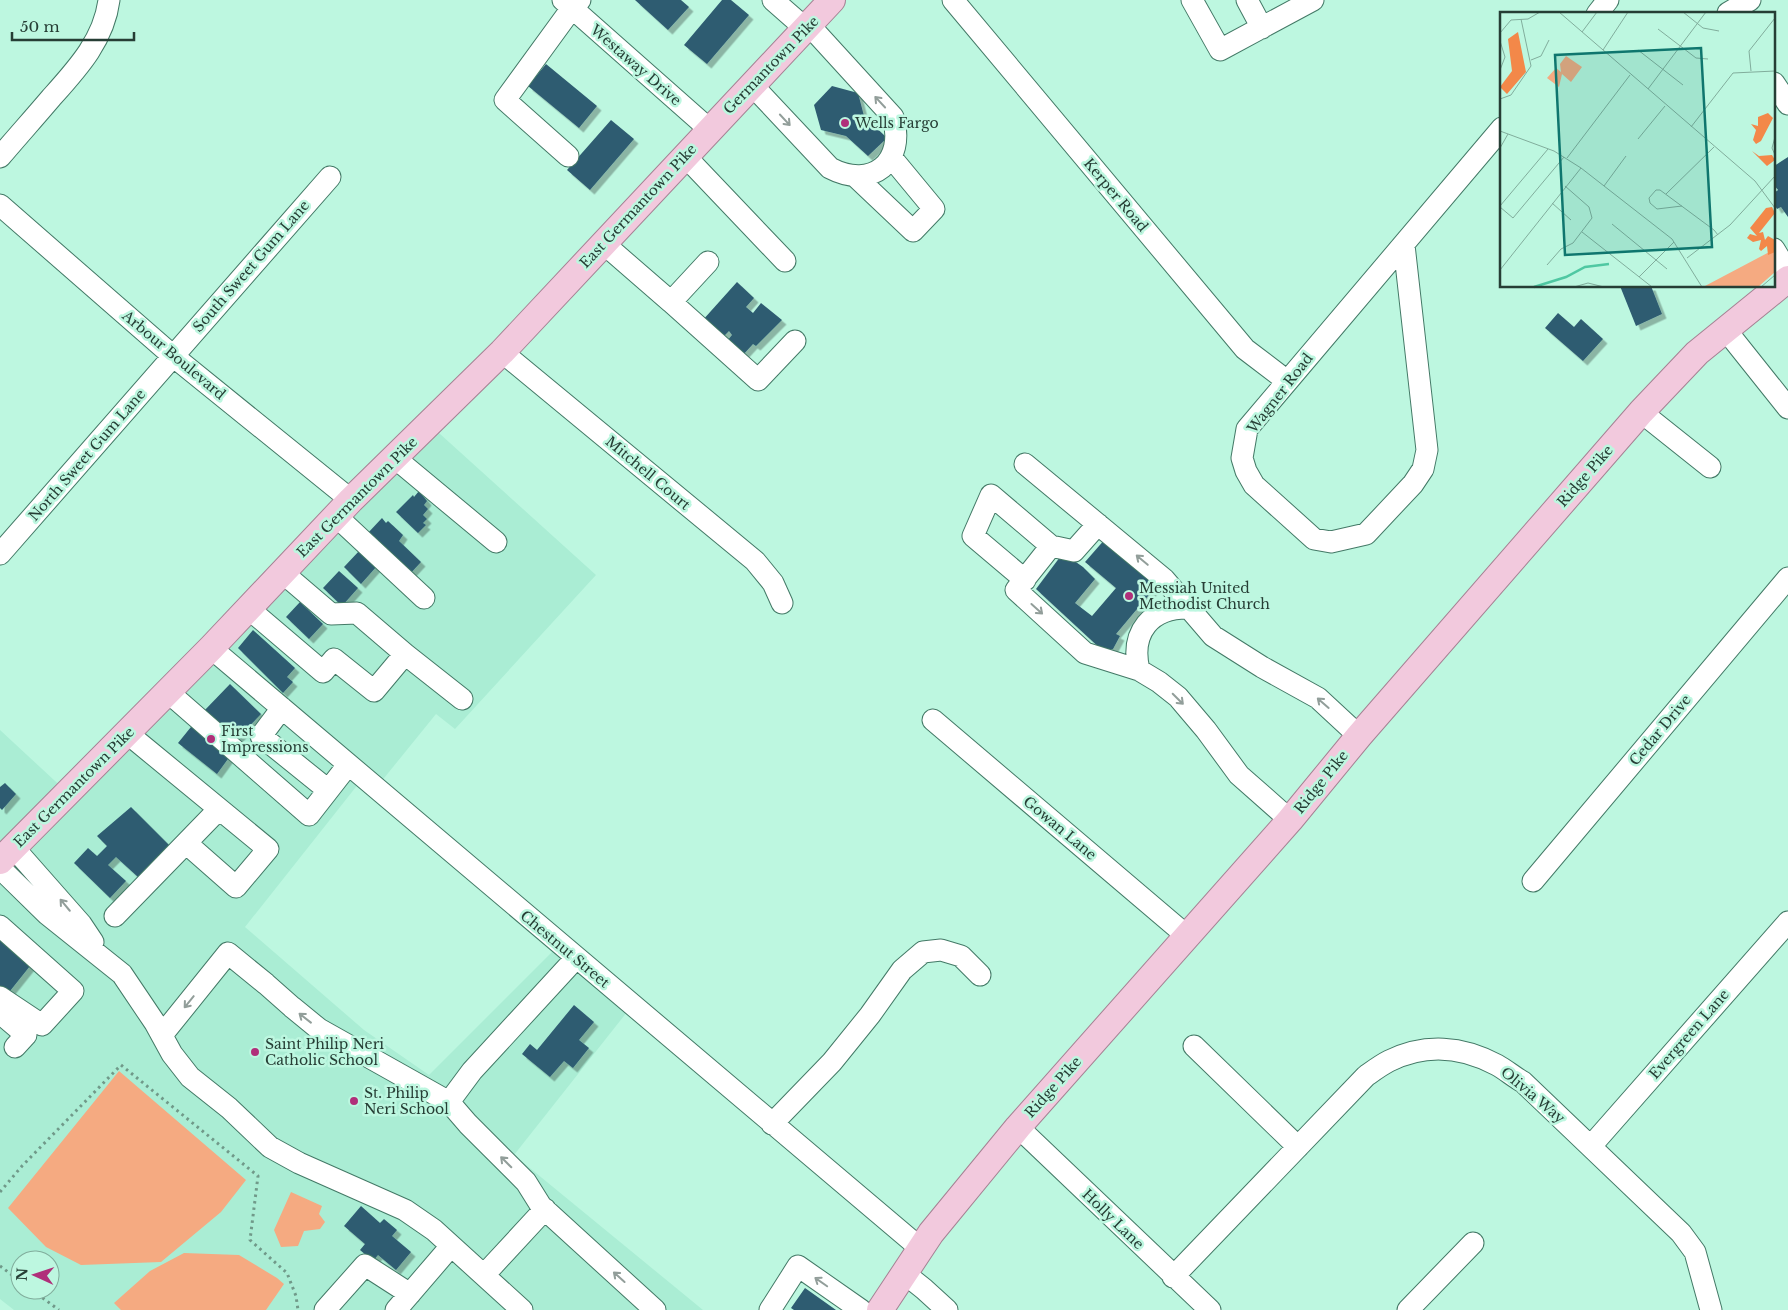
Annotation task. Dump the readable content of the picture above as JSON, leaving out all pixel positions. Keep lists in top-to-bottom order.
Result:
{
  "streets": {
    "main road": ["Germantown Pike", "East Germantown Pike", "Ridge Pike"],
    "street": [
      "Westaway Drive",
      "Kerper Road",
      "South Sweet Gum Lane",
      "Arbour Boulevard",
      "Wagner Road",
      "North Sweet Gum Lane",
      "Mitchell Court",
      "Cedar Drive",
      "Gowan Lane",
      "Chestnut Street",
      "Evergreen Lane",
      "Olivia Way",
      "Holly Lane"
    ]
  },
  "crossings": [
    ["Westaway Drive", "Germantown Pike"],
    ["Westaway Drive", "East Germantown Pike"],
    ["Germantown Pike", "East Germantown Pike"],
    ["Kerper Road", "Wagner Road"],
    ["East Germantown Pike", "Arbour Boulevard"],
    ["East Germantown Pike", "Mitchell Court"],
    ["East Germantown Pike", "Chestnut Street"],
    ["South Sweet Gum Lane", "Arbour Boulevard"],
    ["South Sweet Gum Lane", "North Sweet Gum Lane"],
    ["Arbour Boulevard", "North Sweet Gum Lane"],
    ["Ridge Pike", "Gowan Lane"],
    ["Ridge Pike", "Chestnut Street"],
    ["Ridge Pike", "Holly Lane"],
    ["Evergreen Lane", "Olivia Way"],
    ["Olivia Way", "Holly Lane"]
  ],
  "places": [
    "Wells Fargo",
    "Messiah United Methodist Church",
    "First Impressions",
    "Saint Philip Neri Catholic School",
    "St. Philip Neri School"
  ],
  "scale_bar": "50 m",
  "north": "left"
}
